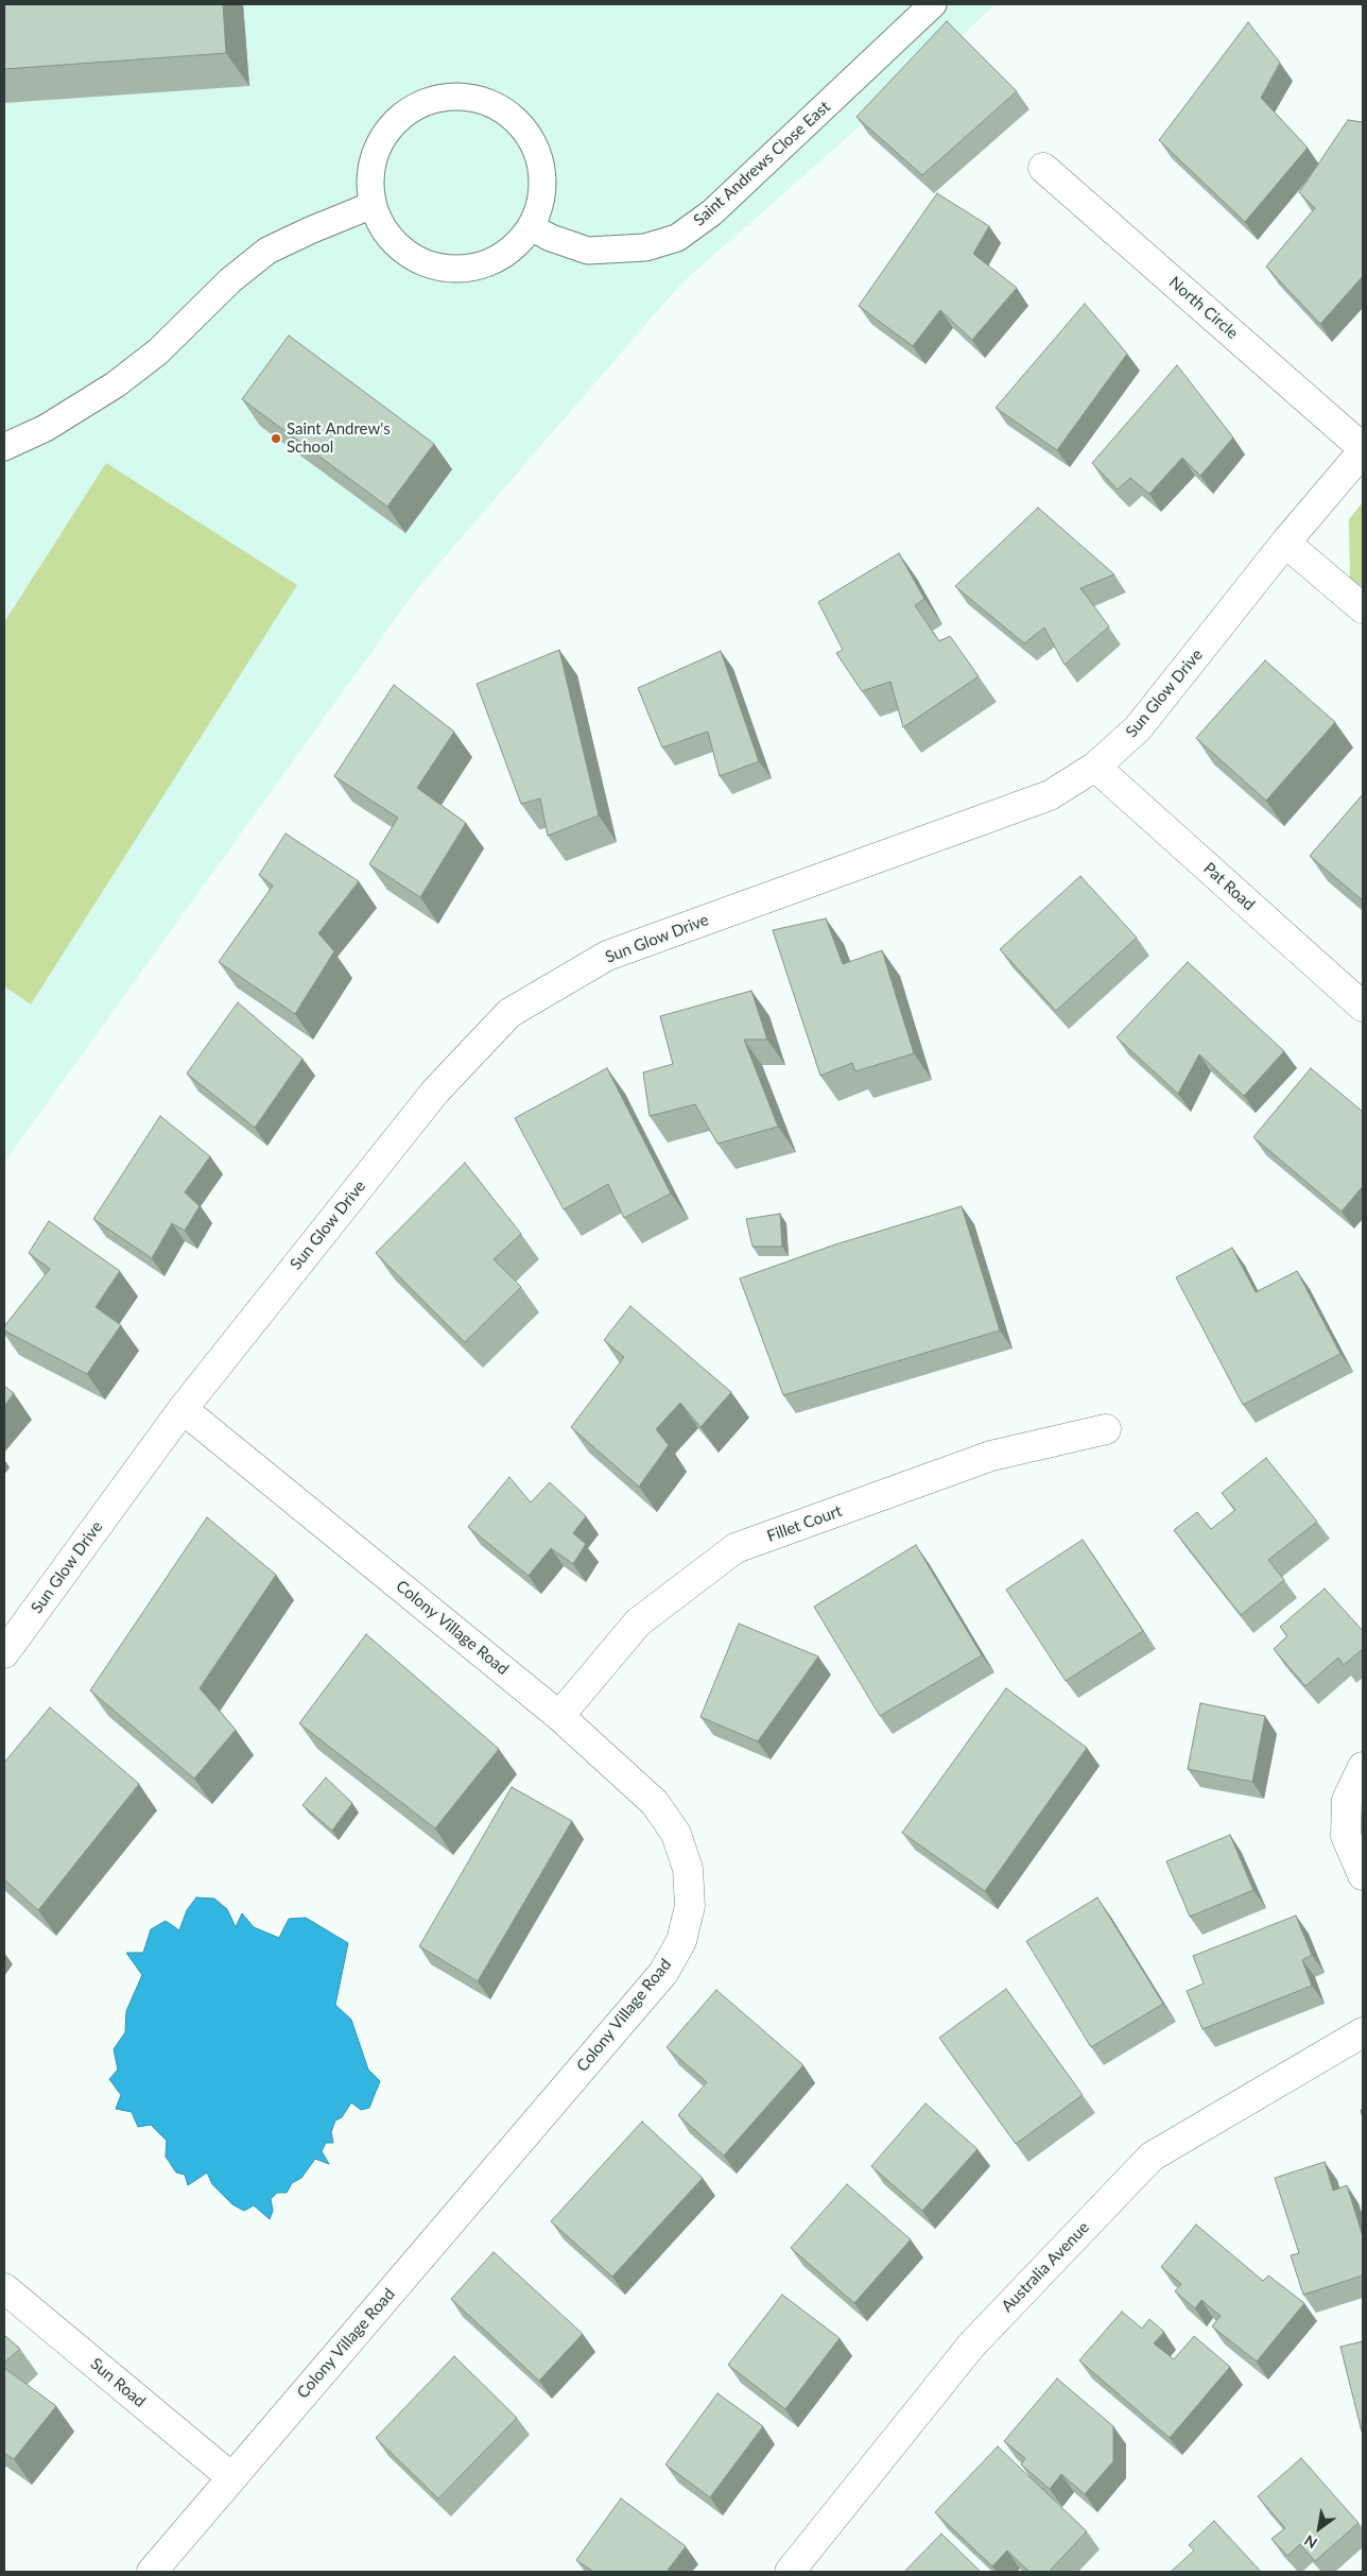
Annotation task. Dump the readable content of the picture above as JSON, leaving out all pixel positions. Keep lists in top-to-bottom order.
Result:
{
  "streets": {
    "street": [
      "North Circle",
      "Sun Glow Drive",
      "Pat Road",
      "Fillet Court",
      "Colony Village Road",
      "Australia Avenue",
      "Sun Road"
    ],
    "lane": ["Saint Andrews Close East"]
  },
  "crossings": [
    ["North Circle", "Sun Glow Drive"],
    ["Sun Glow Drive", "Pat Road"],
    ["Sun Glow Drive", "Colony Village Road"],
    ["Fillet Court", "Colony Village Road"],
    ["Colony Village Road", "Sun Road"]
  ],
  "places": ["Saint Andrew's School"],
  "north": "bottom left"
}
